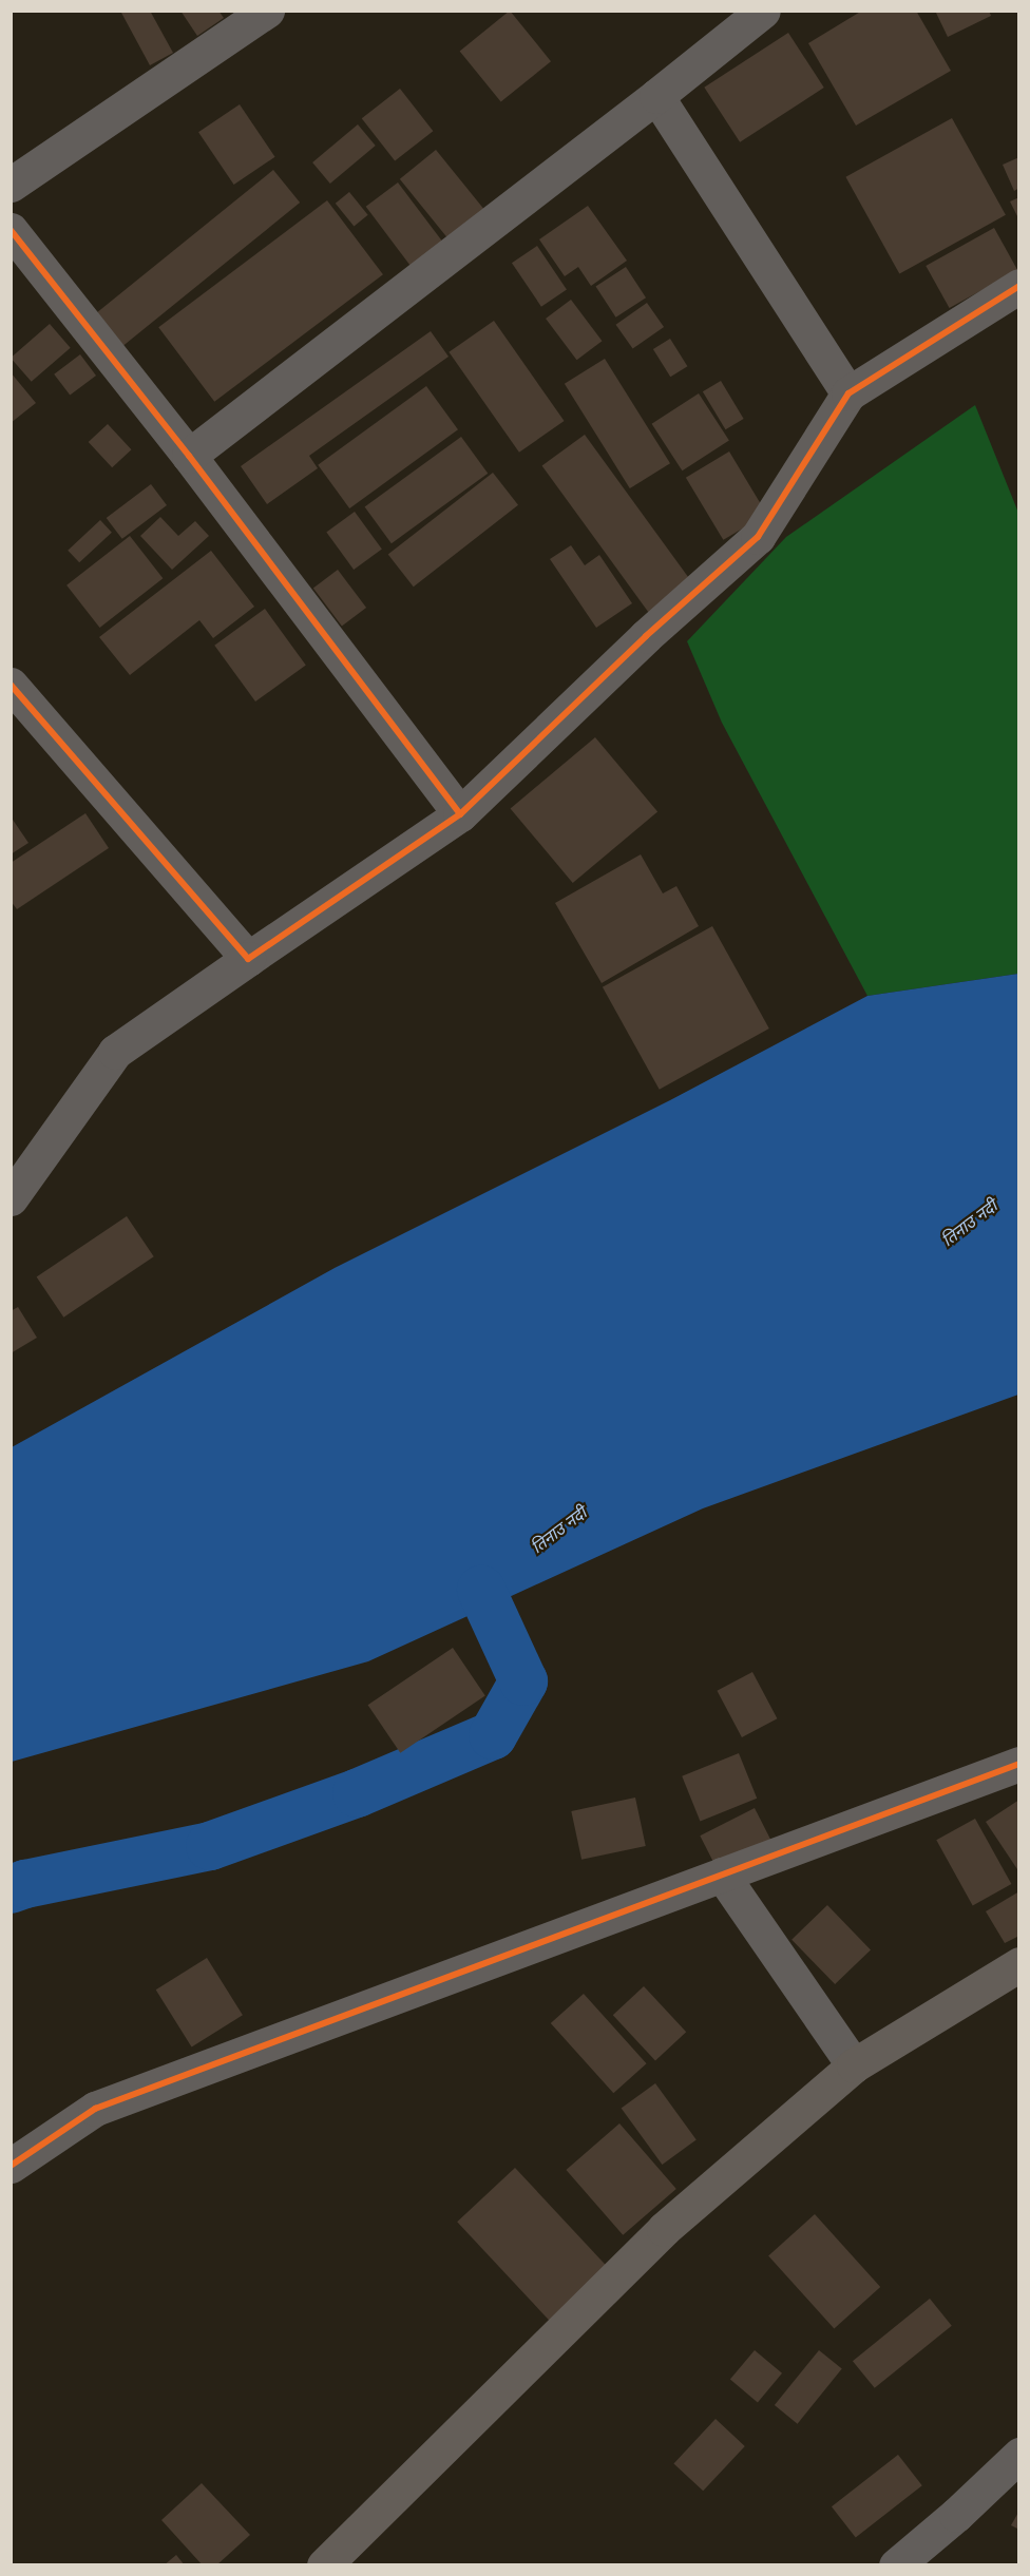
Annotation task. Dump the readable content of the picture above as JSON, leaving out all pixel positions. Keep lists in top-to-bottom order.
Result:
{
  "water": ["तिनाउ नदी"]
}
